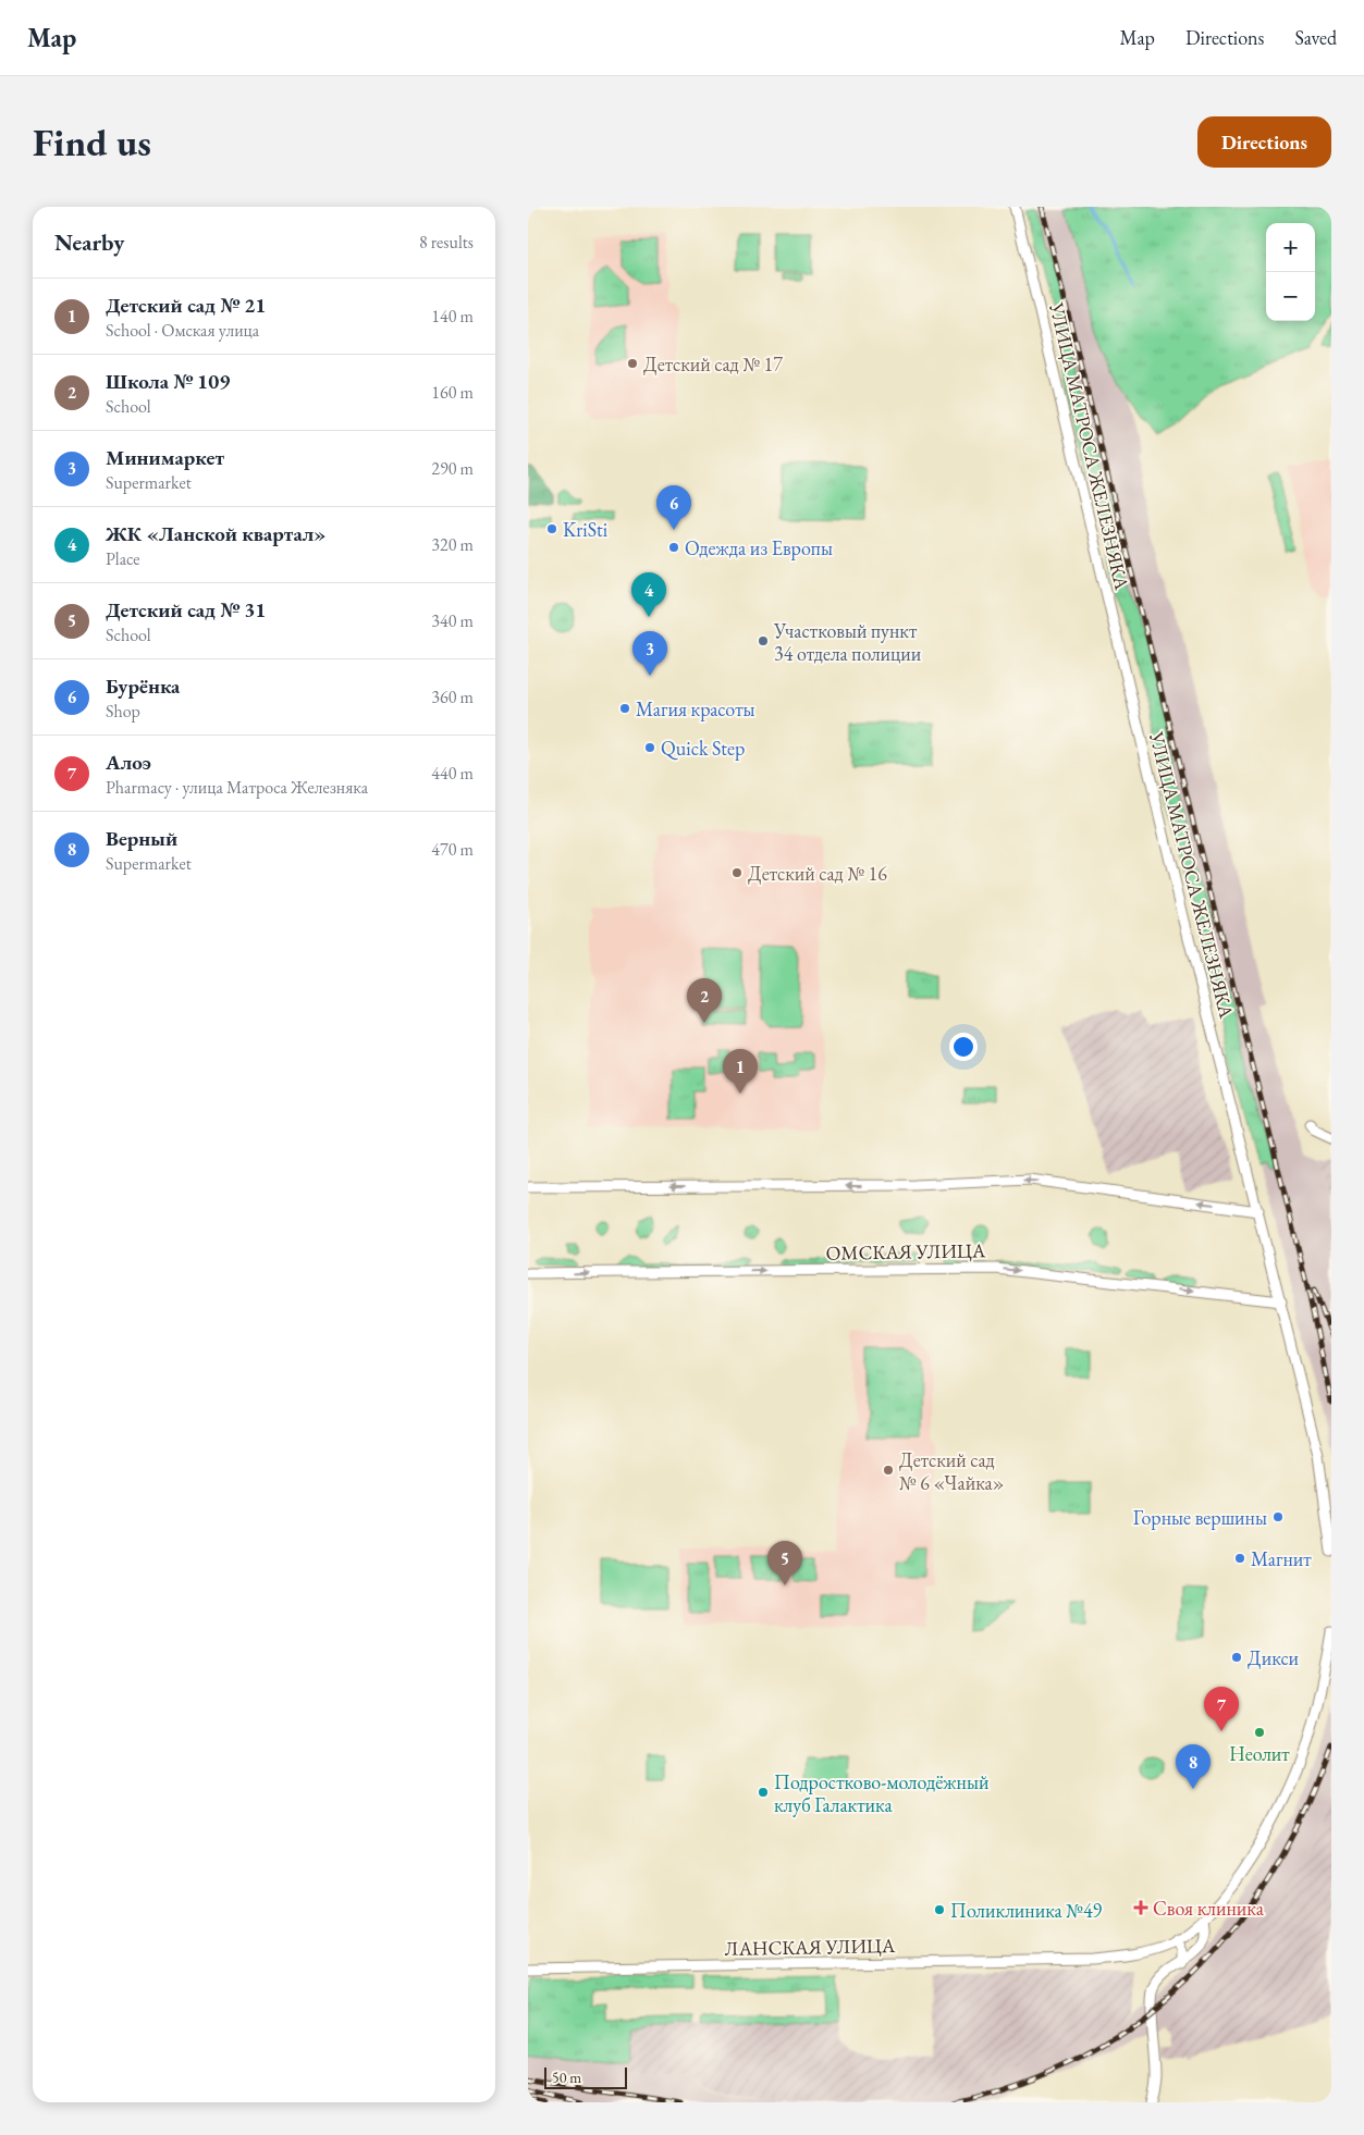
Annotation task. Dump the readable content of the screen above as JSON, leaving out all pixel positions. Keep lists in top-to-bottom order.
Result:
{
  "streets": {
    "street": ["УЛИЦА МАТРОСА ЖЕЛЕЗНЯКА", "ОМСКАЯ УЛИЦА", "ЛАНСКАЯ УЛИЦА"]
  },
  "crossings": [
    ["УЛИЦА МАТРОСА ЖЕЛЕЗНЯКА", "ОМСКАЯ УЛИЦА"]
  ],
  "places": {
    "other": [
      "Детский сад № 17",
      "KriSti",
      "Одежда из Европы",
      "Участковый пункт 34 отдела полиции",
      "Магия красоты",
      "Quick Step",
      "Детский сад № 16",
      "Детский сад № 6 «Чайка»",
      "Горные вершины",
      "Магнит",
      "Дикси",
      "Неолит",
      "Подростково-молодёжный клуб Галактика",
      "Поликлиника №49"
    ],
    "health": ["Своя клиника"]
  },
  "scale_bar": "50 m",
  "page": {
    "header": "Map",
    "nav": ["Map", "Directions", "Saved"],
    "buttons": "Directions",
    "title": "Find us",
    "heading": ["Nearby", "8 results"],
    "map_buttons": ["+", "−"],
    "list": [
      {
        "mark": "1",
        "name": "Детский сад № 21",
        "note": "School · Омская улица",
        "value": "140 m"
      },
      {
        "mark": "2",
        "name": "Школа № 109",
        "note": "School",
        "value": "160 m"
      },
      {
        "mark": "3",
        "name": "Минимаркет",
        "note": "Supermarket",
        "value": "290 m"
      },
      {
        "mark": "4",
        "name": "ЖК «Ланской квартал»",
        "note": "Place",
        "value": "320 m"
      },
      {
        "mark": "5",
        "name": "Детский сад № 31",
        "note": "School",
        "value": "340 m"
      },
      {
        "mark": "6",
        "name": "Бурёнка",
        "note": "Shop",
        "value": "360 m"
      },
      {
        "mark": "7",
        "name": "Алоэ",
        "note": "Pharmacy · улица Матроса Железняка",
        "value": "440 m"
      },
      {
        "mark": "8",
        "name": "Верный",
        "note": "Supermarket",
        "value": "470 m"
      }
    ],
    "pins": [
      "6",
      "4",
      "3",
      "2",
      "1",
      "5",
      "7",
      "8"
    ],
    "scale": "50 m"
  }
}
